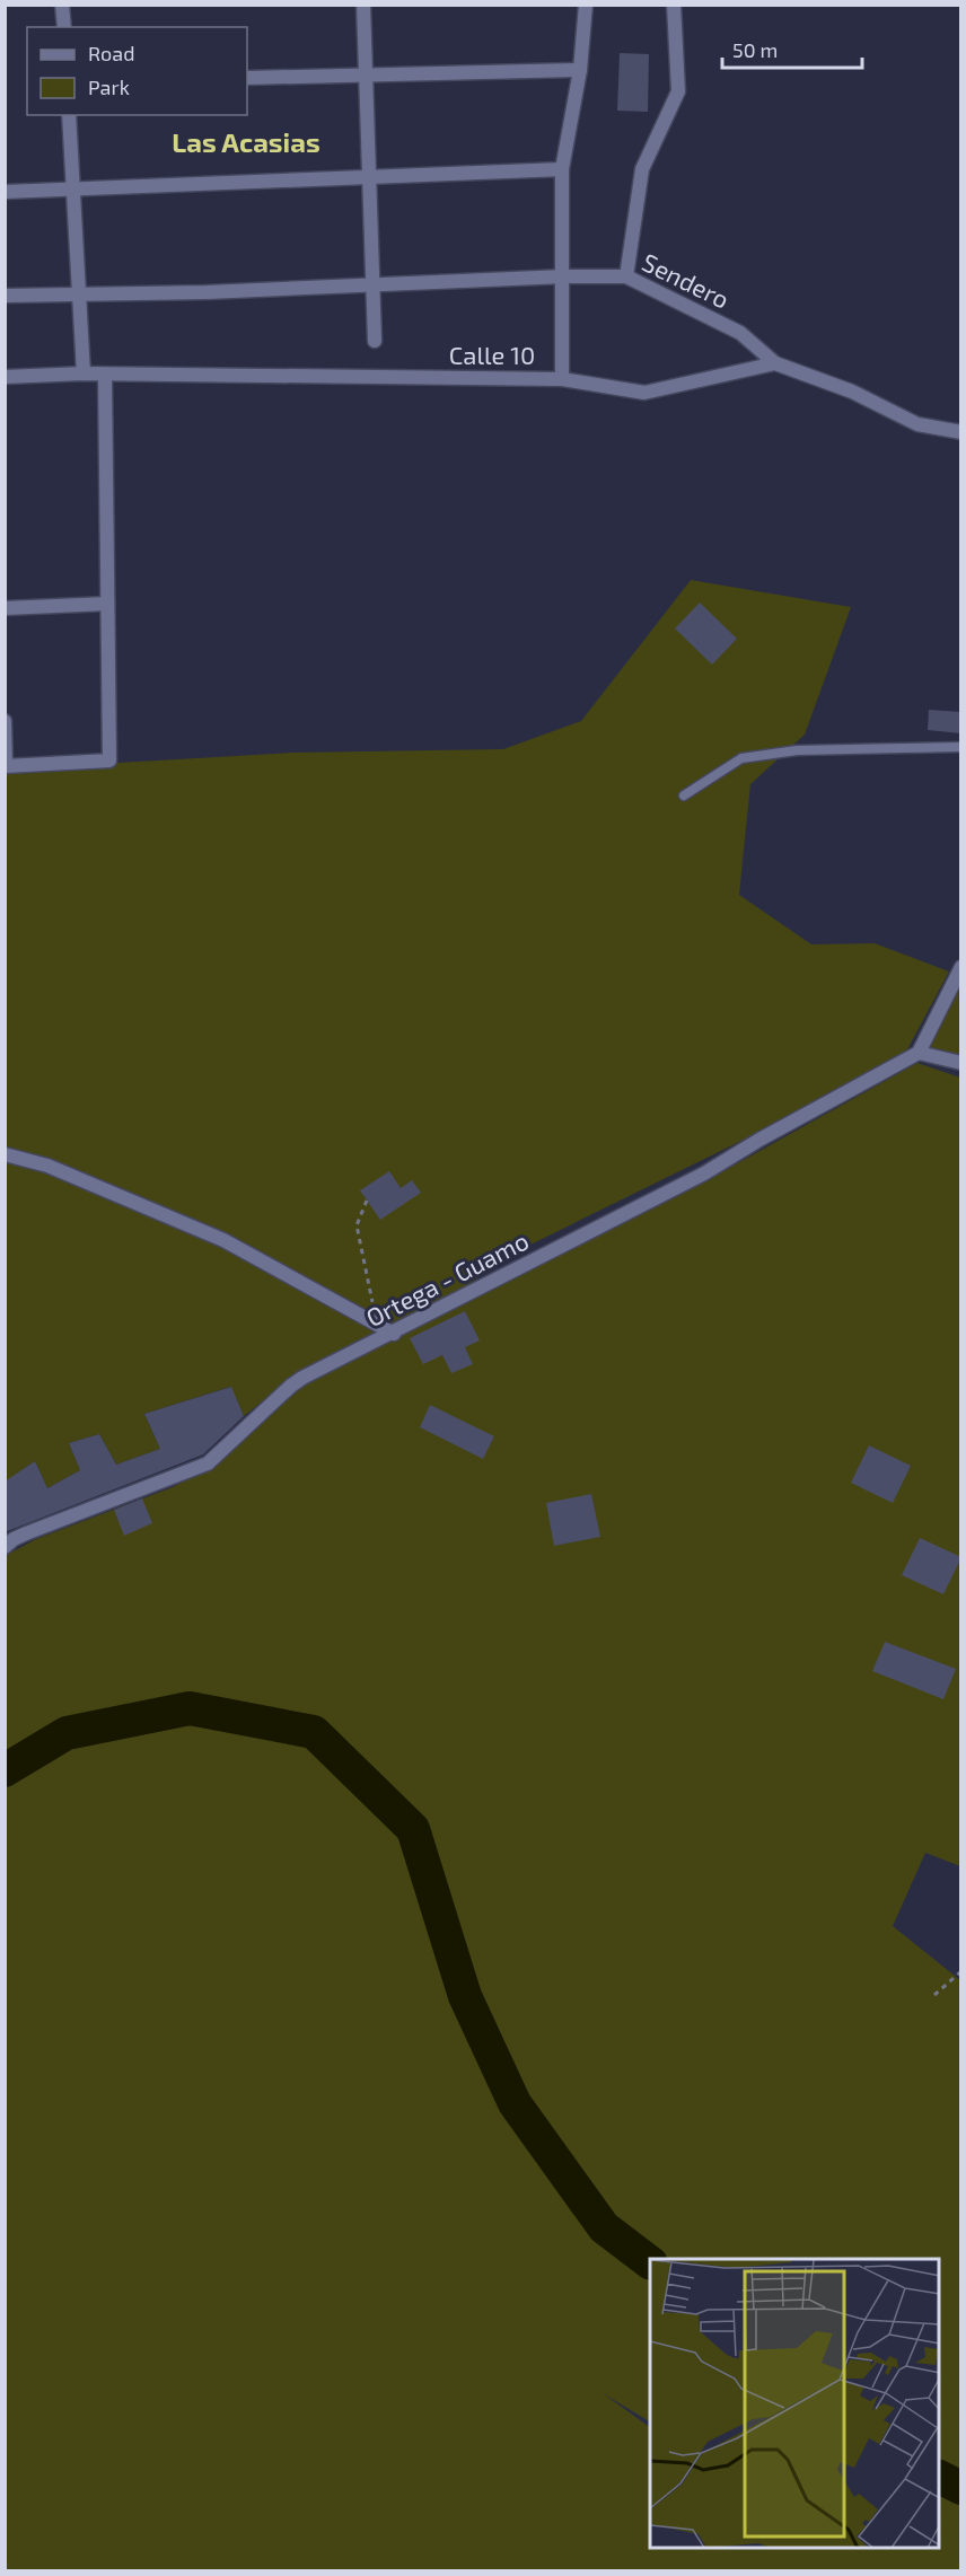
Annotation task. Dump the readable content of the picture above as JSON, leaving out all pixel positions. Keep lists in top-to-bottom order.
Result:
{
  "streets": {
    "street": ["Sendero", "Calle 10", "Ortega - Guamo"]
  },
  "crossings": [
    ["Sendero", "Calle 10"]
  ],
  "districts": ["Las Acasias"],
  "legend": ["Road", "Park"],
  "scale_bar": "50 m"
}
